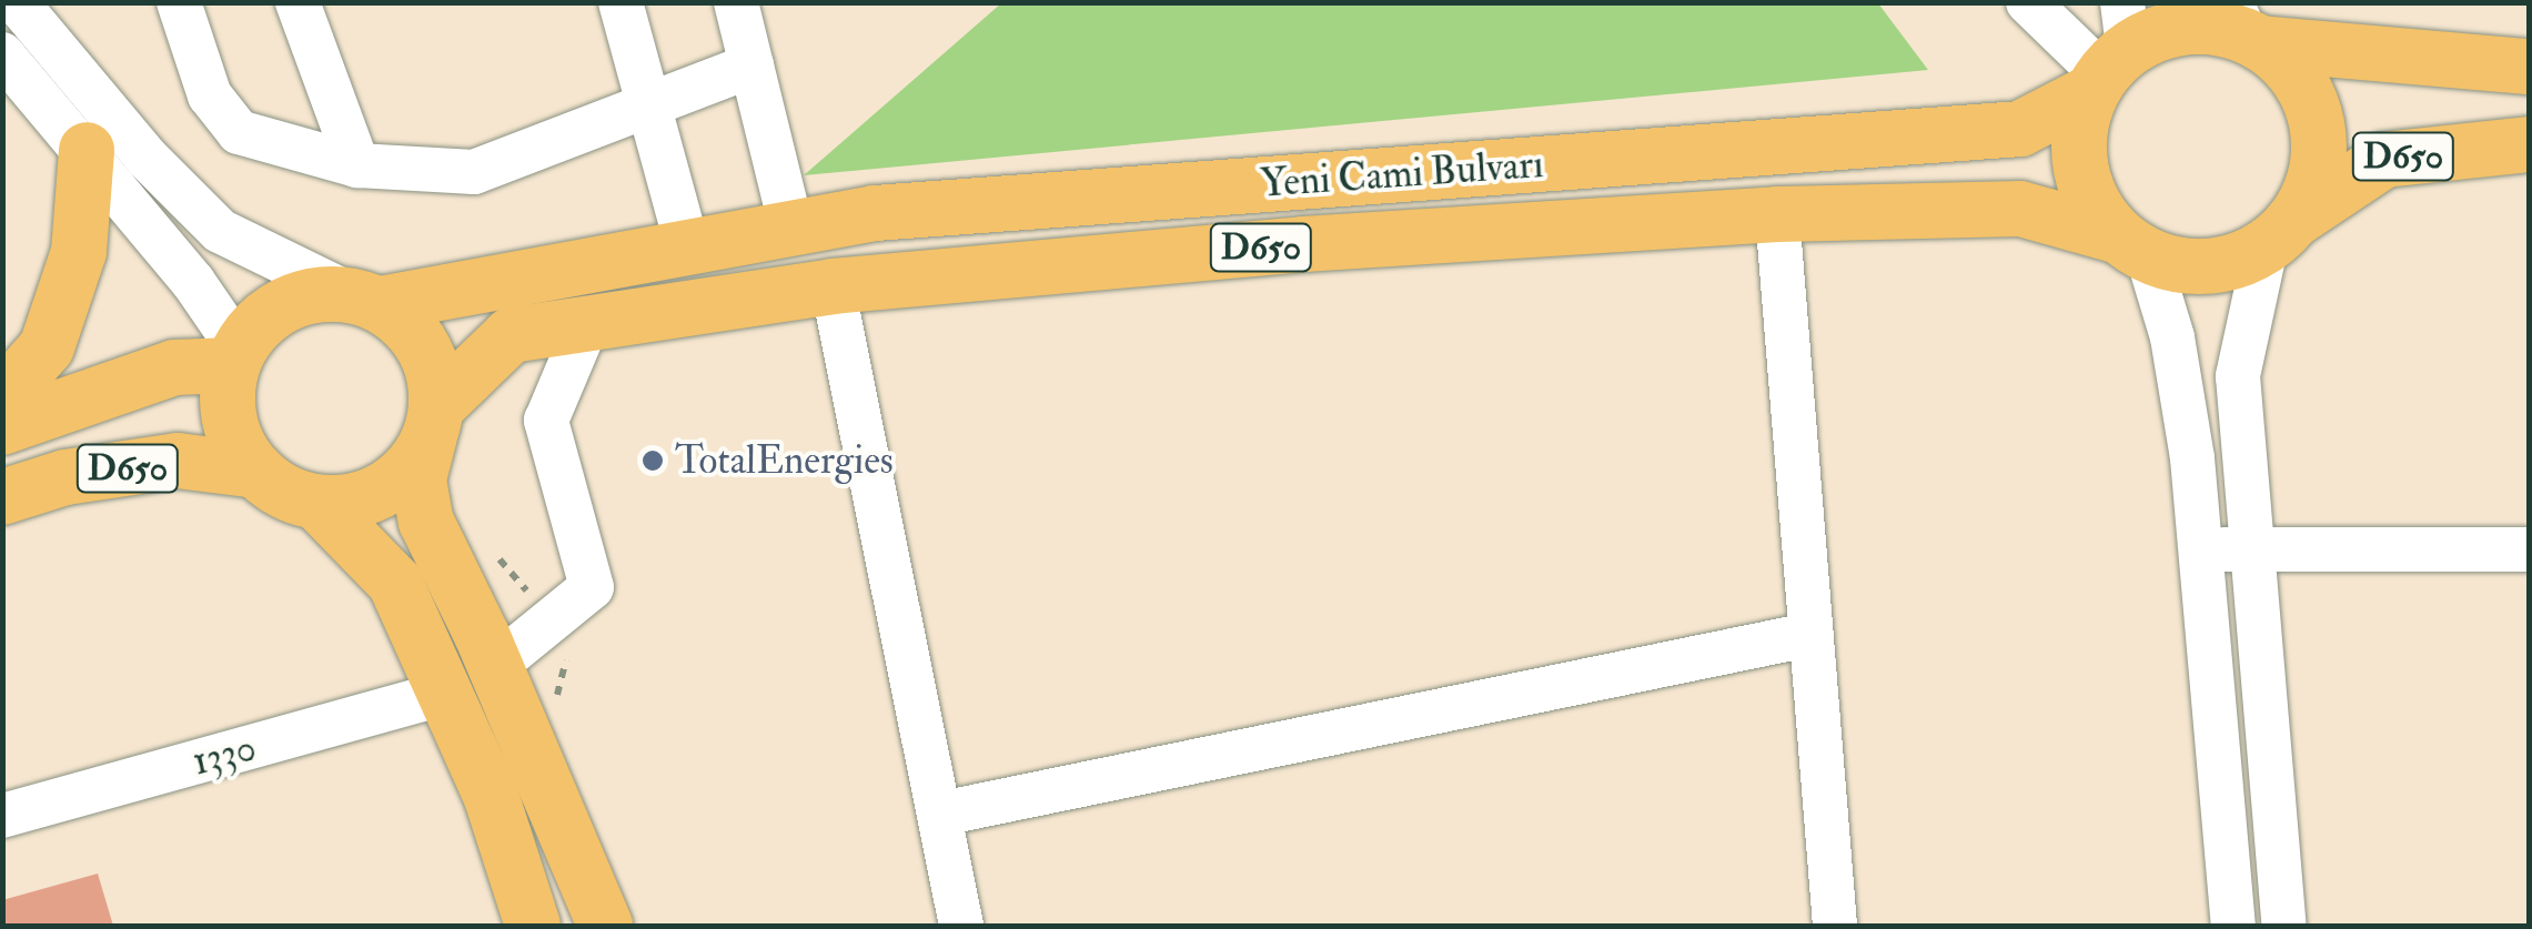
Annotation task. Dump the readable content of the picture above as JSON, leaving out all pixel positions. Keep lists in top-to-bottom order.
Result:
{
  "streets": {
    "main road": ["D650", "Yeni Cami Bulvarı"],
    "street": ["1330"]
  },
  "crossings": [
    ["D650", "Yeni Cami Bulvarı"]
  ],
  "places": ["TotalEnergies"]
}
